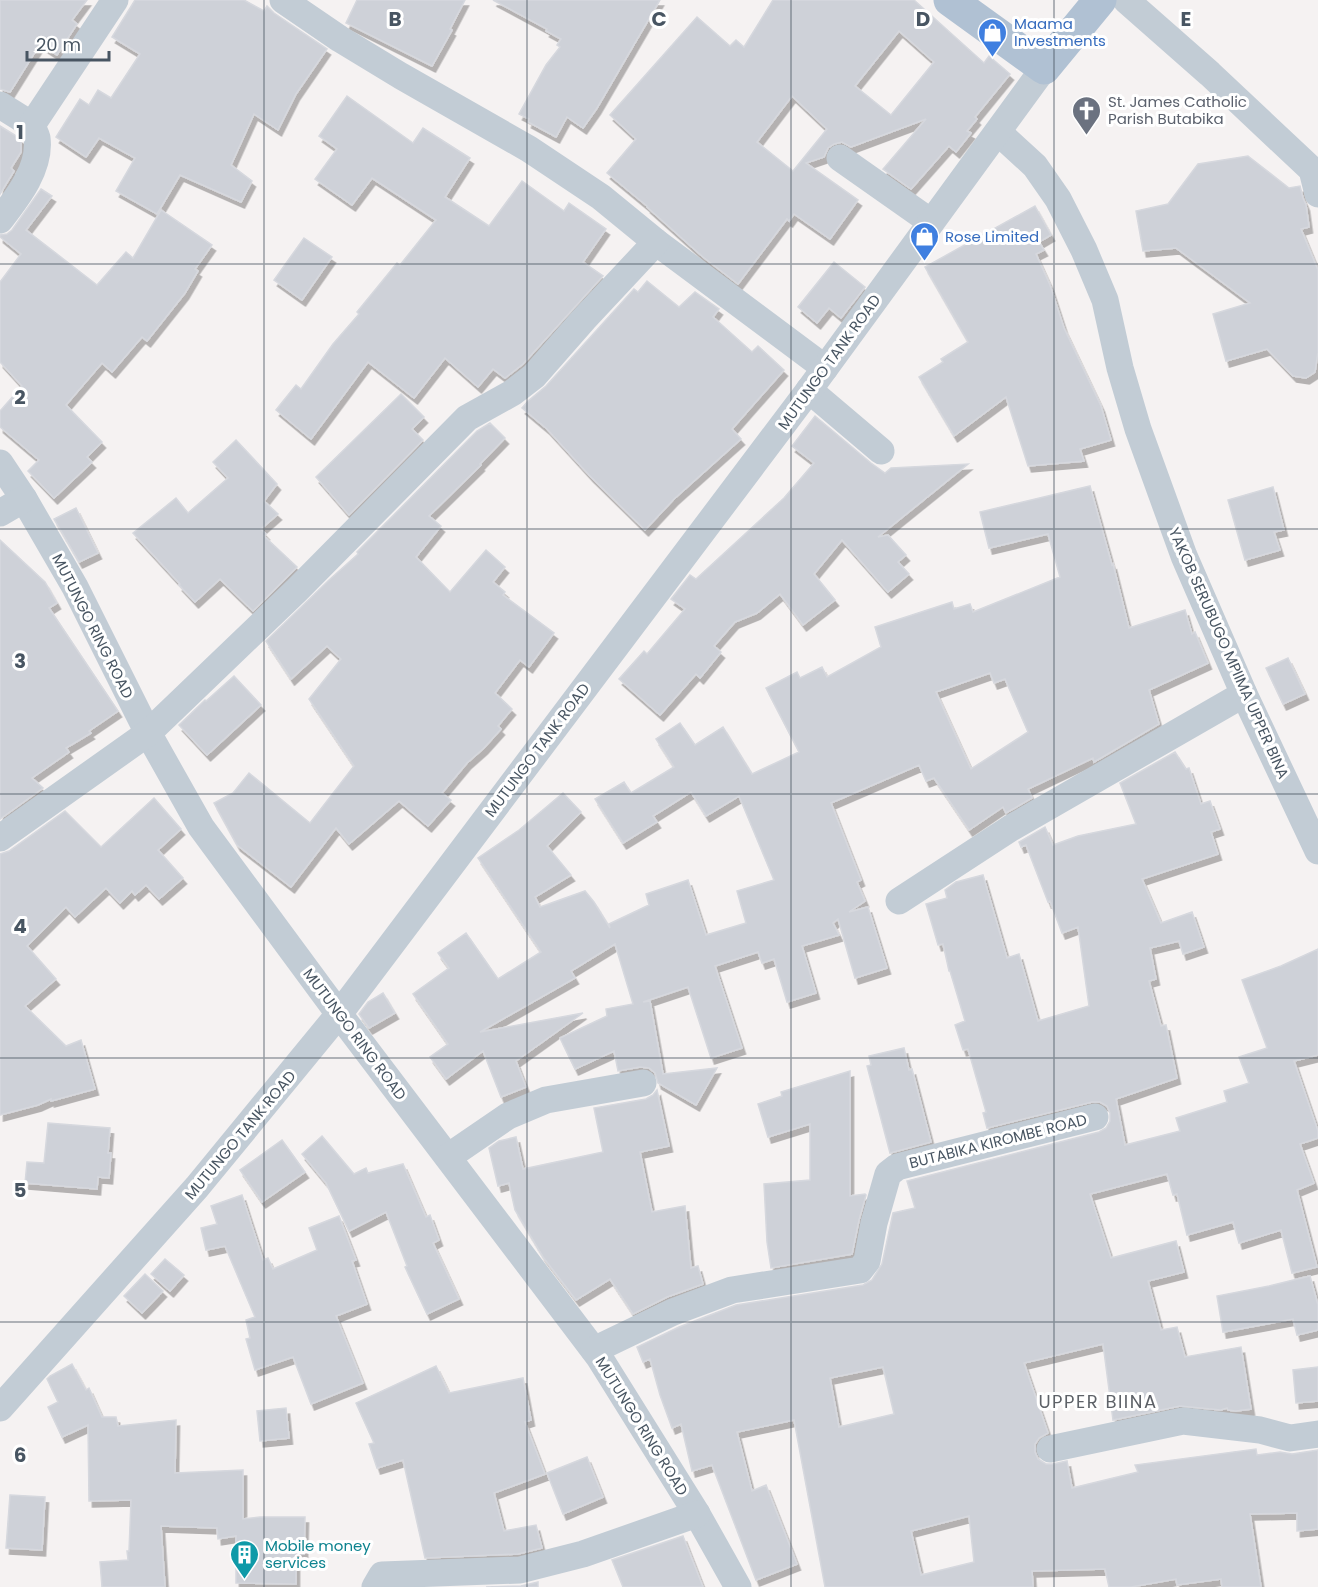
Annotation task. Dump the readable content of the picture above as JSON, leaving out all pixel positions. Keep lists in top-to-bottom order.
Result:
{
  "streets": {
    "street": [
      "MUTUNGO TANK ROAD",
      "MUTUNGO RING ROAD",
      "YAKOB SERUBUGO MPIIMA UPPER BINA",
      "BUTABIKA KIROMBE ROAD"
    ]
  },
  "crossings": [
    ["MUTUNGO TANK ROAD", "MUTUNGO RING ROAD"],
    ["MUTUNGO TANK ROAD", "YAKOB SERUBUGO MPIIMA UPPER BINA"],
    ["MUTUNGO RING ROAD", "BUTABIKA KIROMBE ROAD"]
  ],
  "districts": ["UPPER BIINA"],
  "places": {
    "shop": ["Maama Investments", "Rose Limited"],
    "church": ["St. James Catholic Parish Butabika"],
    "building": ["Mobile money services"]
  },
  "scale_bar": "20 m",
  "grid": {
    "columns": [
      "B",
      "C",
      "D",
      "E"
    ],
    "rows": [
      "1",
      "2",
      "3",
      "4",
      "5",
      "6"
    ]
  }
}
